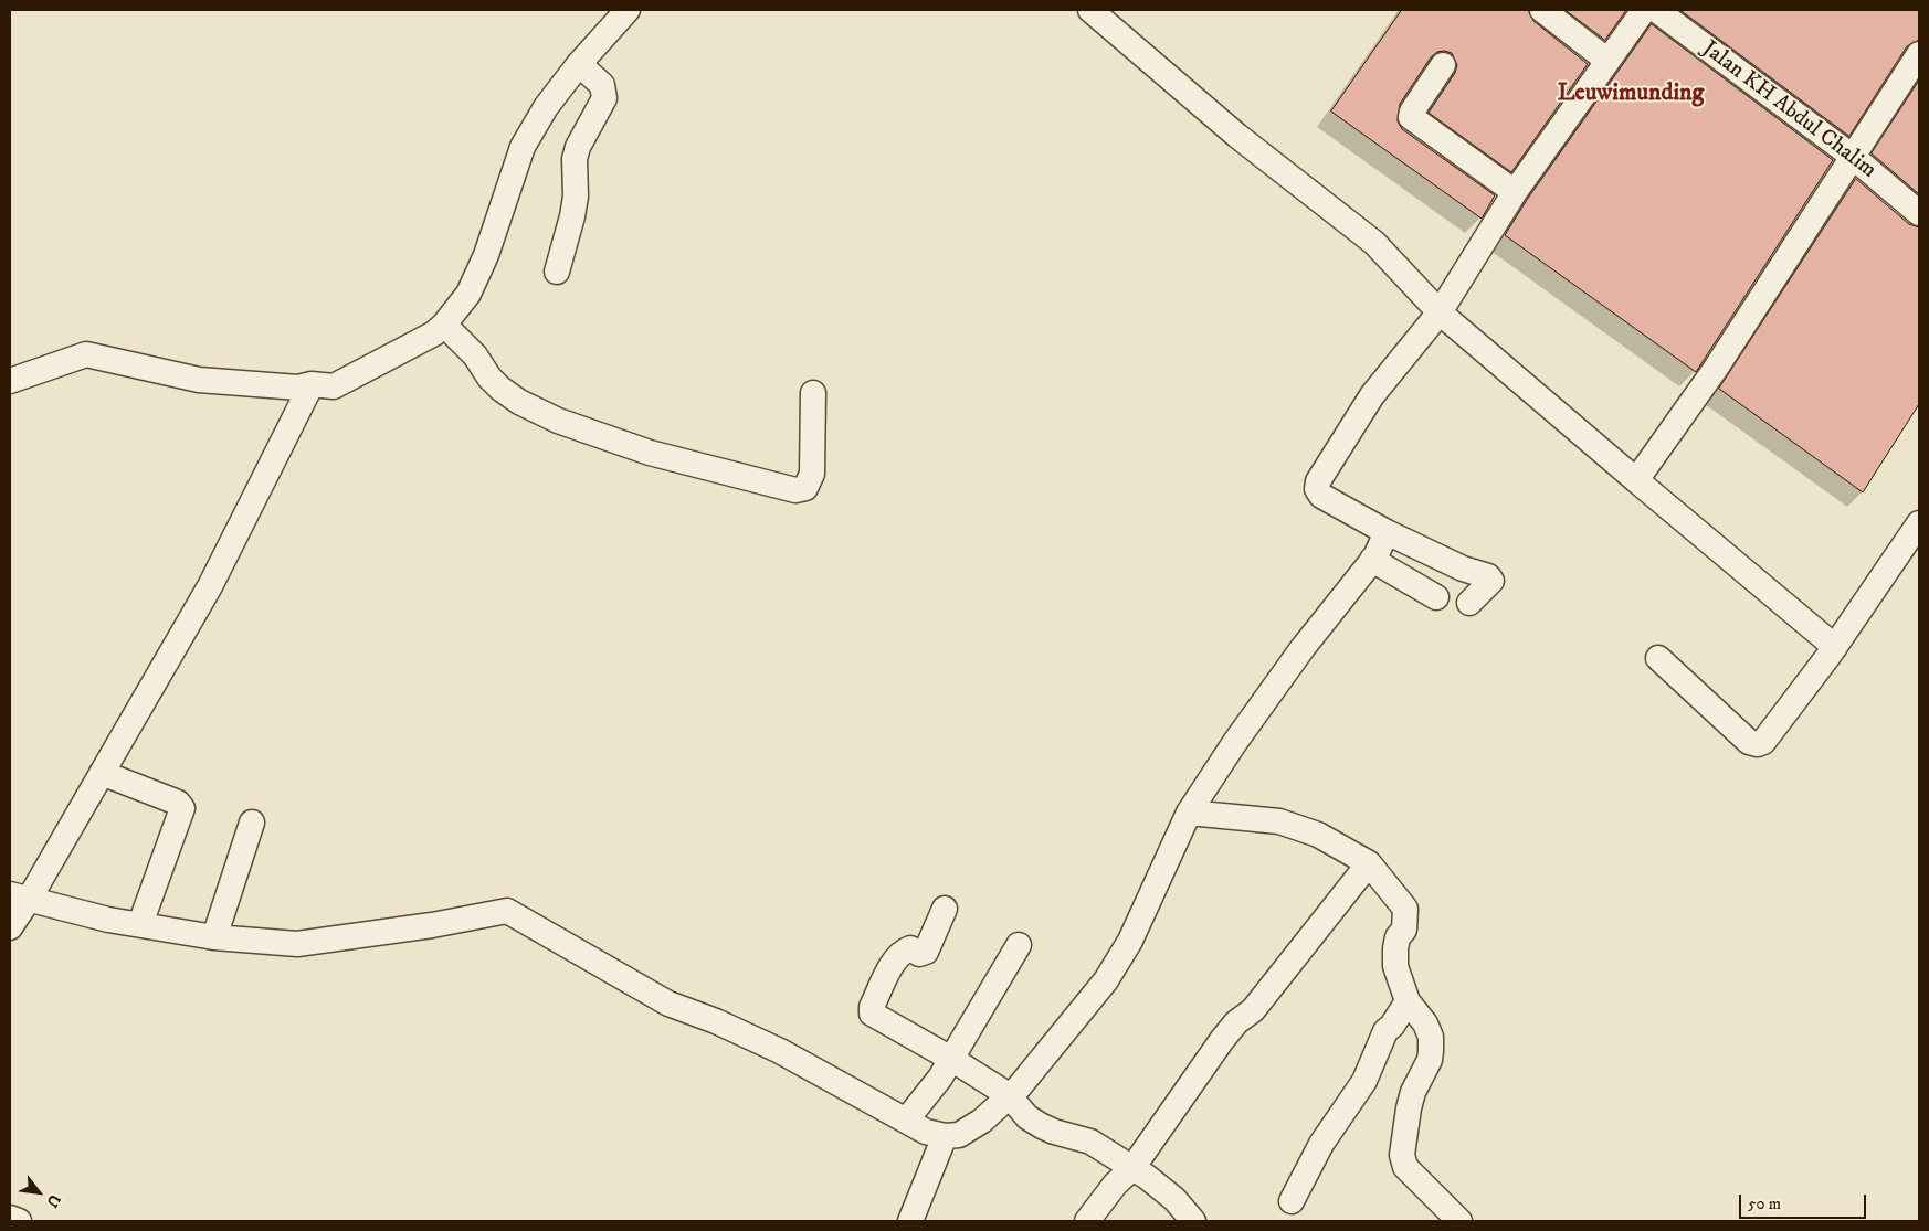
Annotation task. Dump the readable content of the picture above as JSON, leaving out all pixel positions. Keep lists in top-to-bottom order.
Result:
{
  "streets": {
    "street": ["Jalan KH Abdul Chalim"]
  },
  "districts": ["Leuwimunding"],
  "scale_bar": "50 m",
  "north": "bottom right"
}
